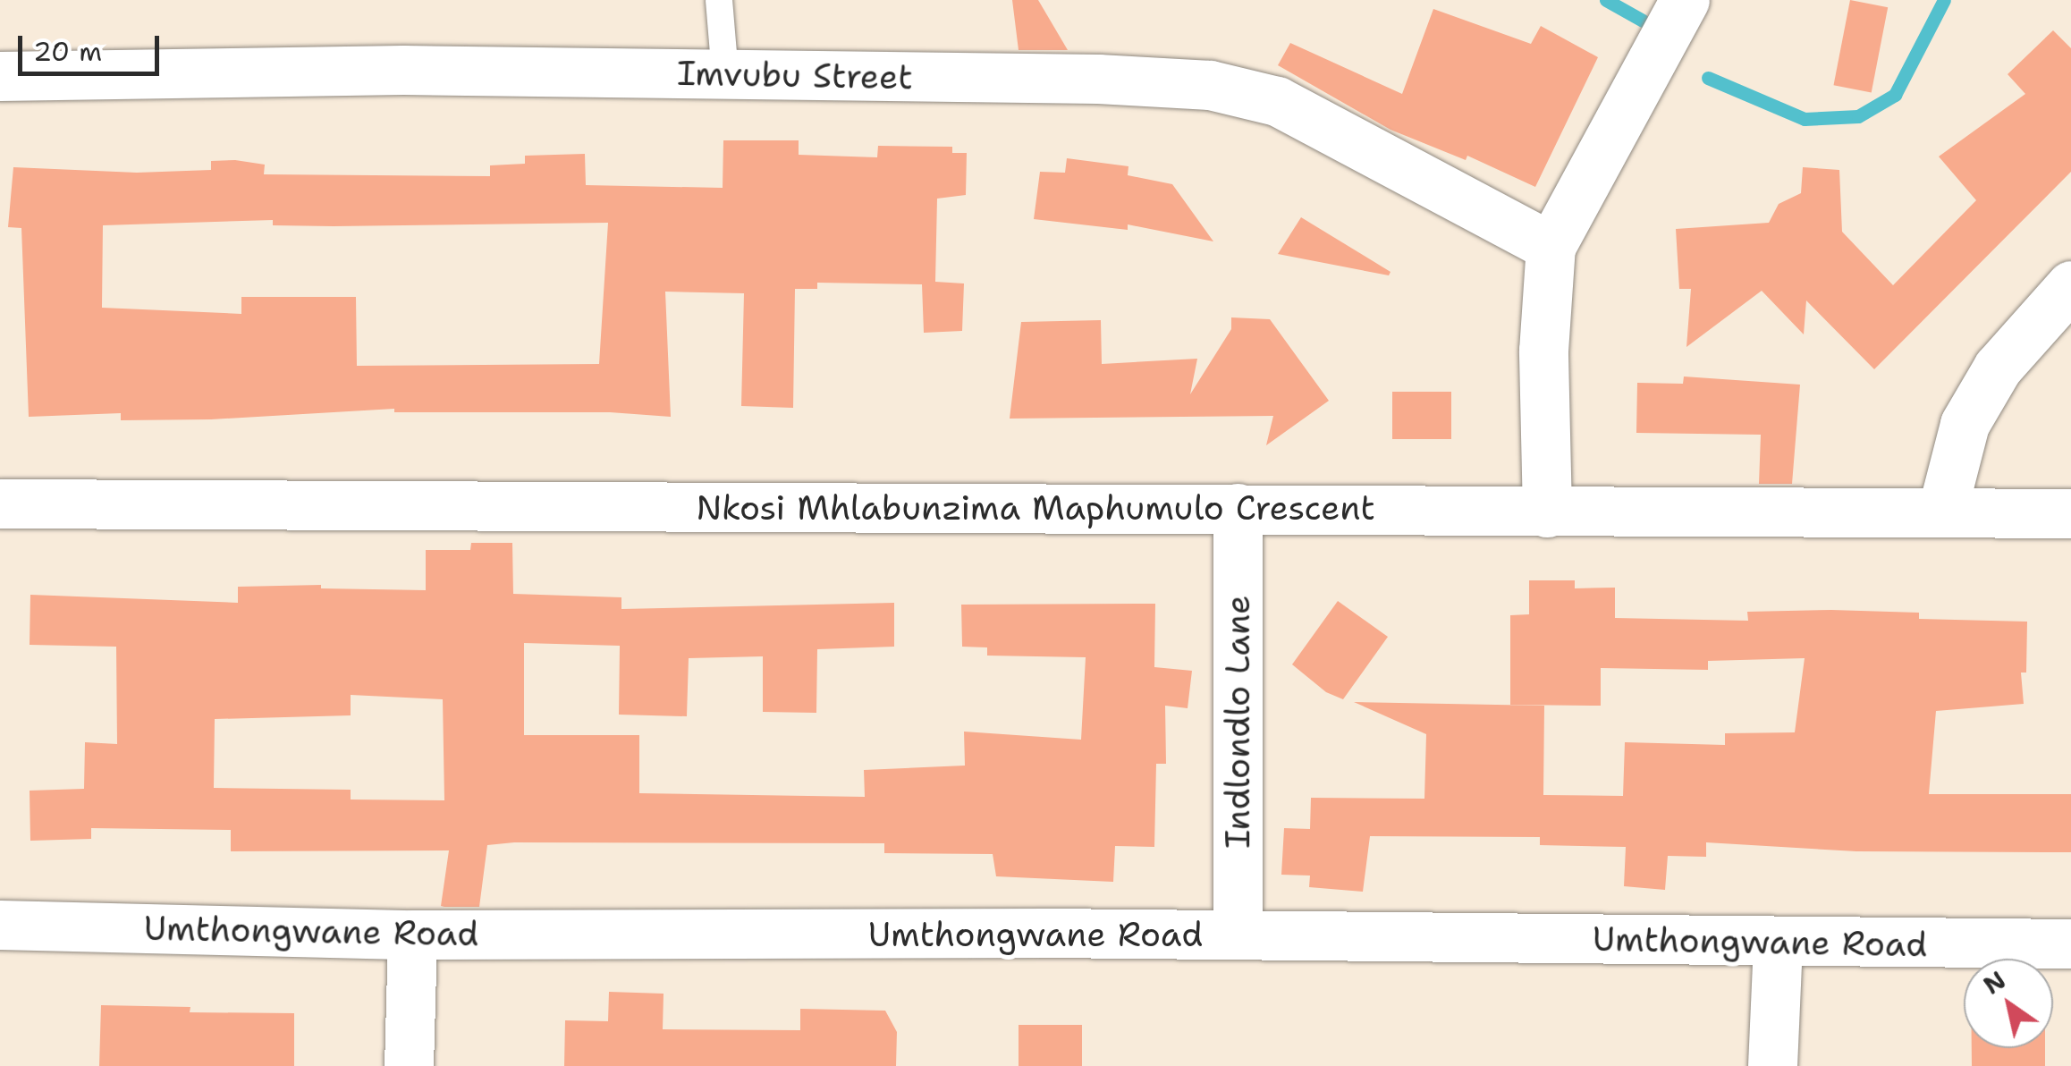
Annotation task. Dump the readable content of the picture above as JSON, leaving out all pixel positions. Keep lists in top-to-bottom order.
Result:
{
  "streets": {
    "street": [
      "Imvubu Street",
      "Nkosi Mhlabunzima Maphumulo Crescent",
      "Indlondlo Lane",
      "Umthongwane Road"
    ]
  },
  "crossings": [
    ["Nkosi Mhlabunzima Maphumulo Crescent", "Indlondlo Lane"],
    ["Indlondlo Lane", "Umthongwane Road"]
  ],
  "scale_bar": "20 m",
  "north": "top left"
}
